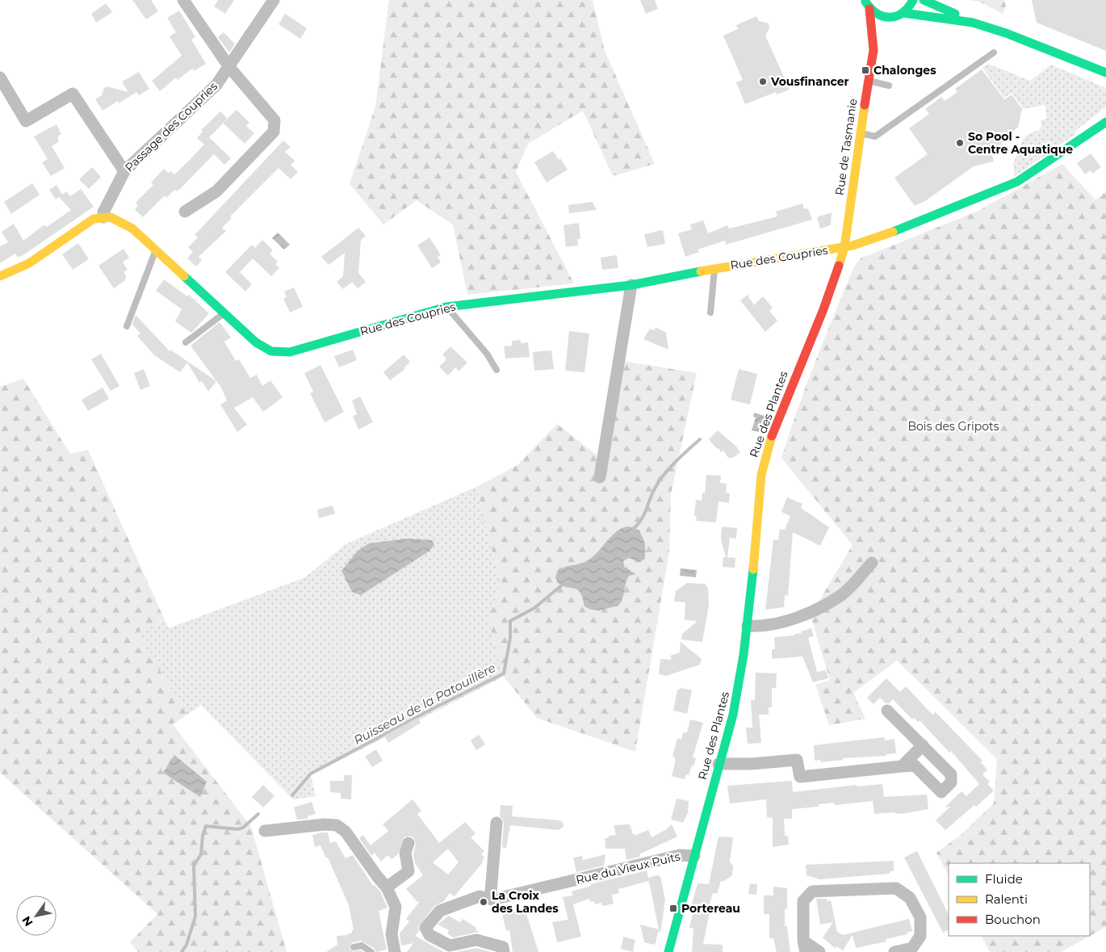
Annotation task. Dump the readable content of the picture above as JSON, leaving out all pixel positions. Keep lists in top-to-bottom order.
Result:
{
  "streets": {
    "street": [
      "Passage des Coupries",
      "Rue de Tasmanie",
      "Rue des Coupries",
      "Rue des Plantes",
      "Rue du Vieux Puits"
    ]
  },
  "crossings": [
    ["Passage des Coupries", "Rue des Coupries"],
    ["Rue de Tasmanie", "Rue des Coupries"],
    ["Rue de Tasmanie", "Rue des Plantes"],
    ["Rue des Coupries", "Rue des Plantes"],
    ["Rue des Plantes", "Rue du Vieux Puits"]
  ],
  "water": ["Ruisseau de la Patouillère"],
  "parks": ["Bois des Gripots"],
  "places": {
    "transit": ["Chalonges", "Portereau"],
    "other": ["Vousfinancer", "So Pool - Centre Aquatique", "La Croix des Landes"]
  },
  "legend": ["Fluide", "Ralenti", "Bouchon"],
  "north": "bottom left"
}
